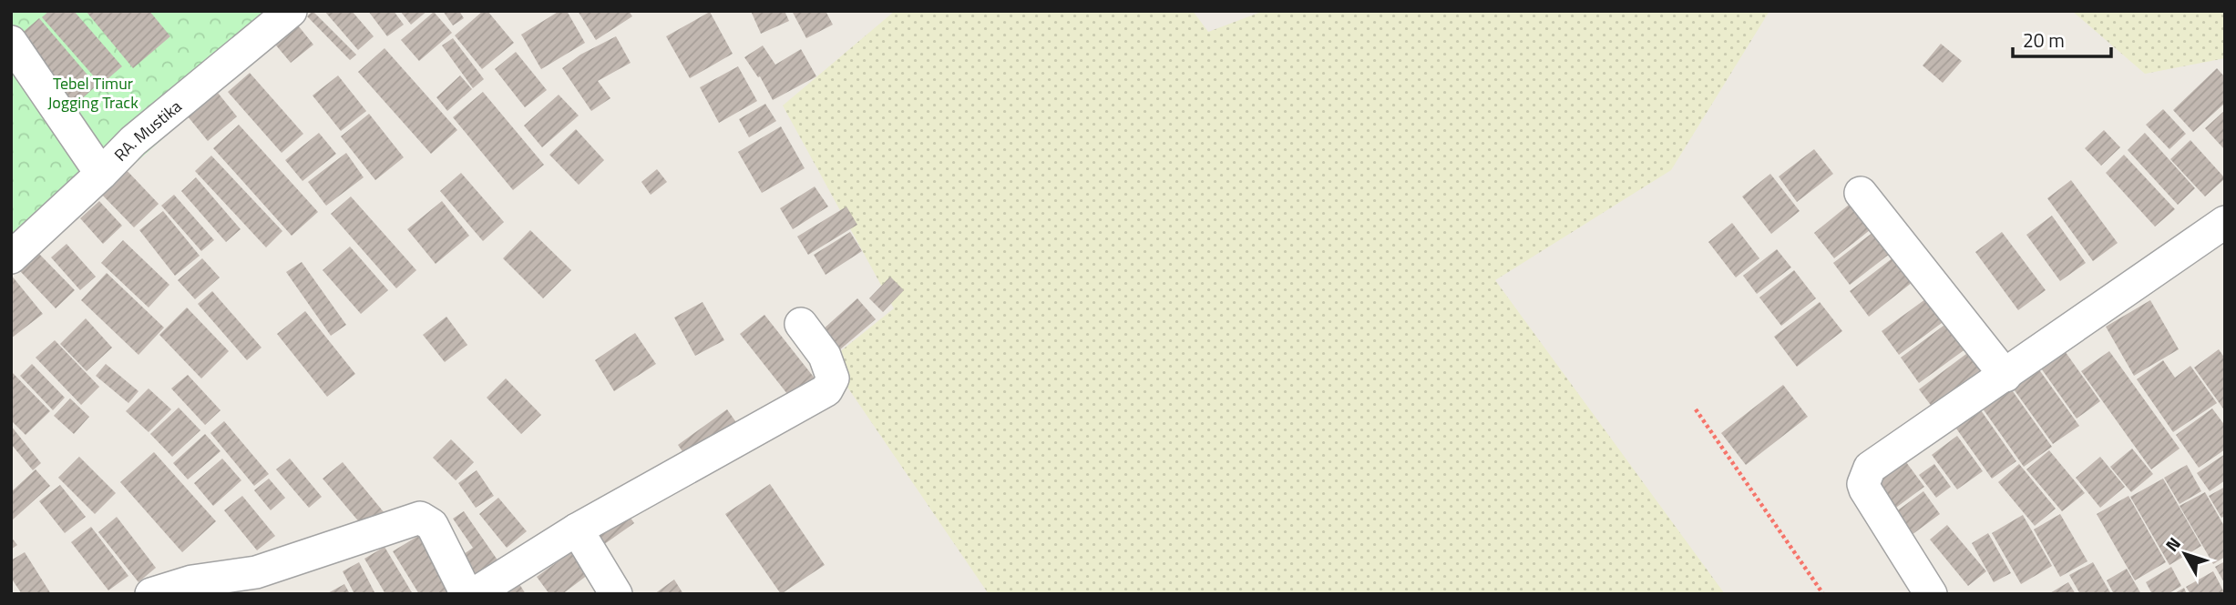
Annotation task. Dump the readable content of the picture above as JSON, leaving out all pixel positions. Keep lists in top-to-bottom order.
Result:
{
  "streets": {
    "street": ["RA. Mustika"]
  },
  "parks": ["Tebel Timur Jogging Track"],
  "scale_bar": "20 m",
  "north": "top left"
}
